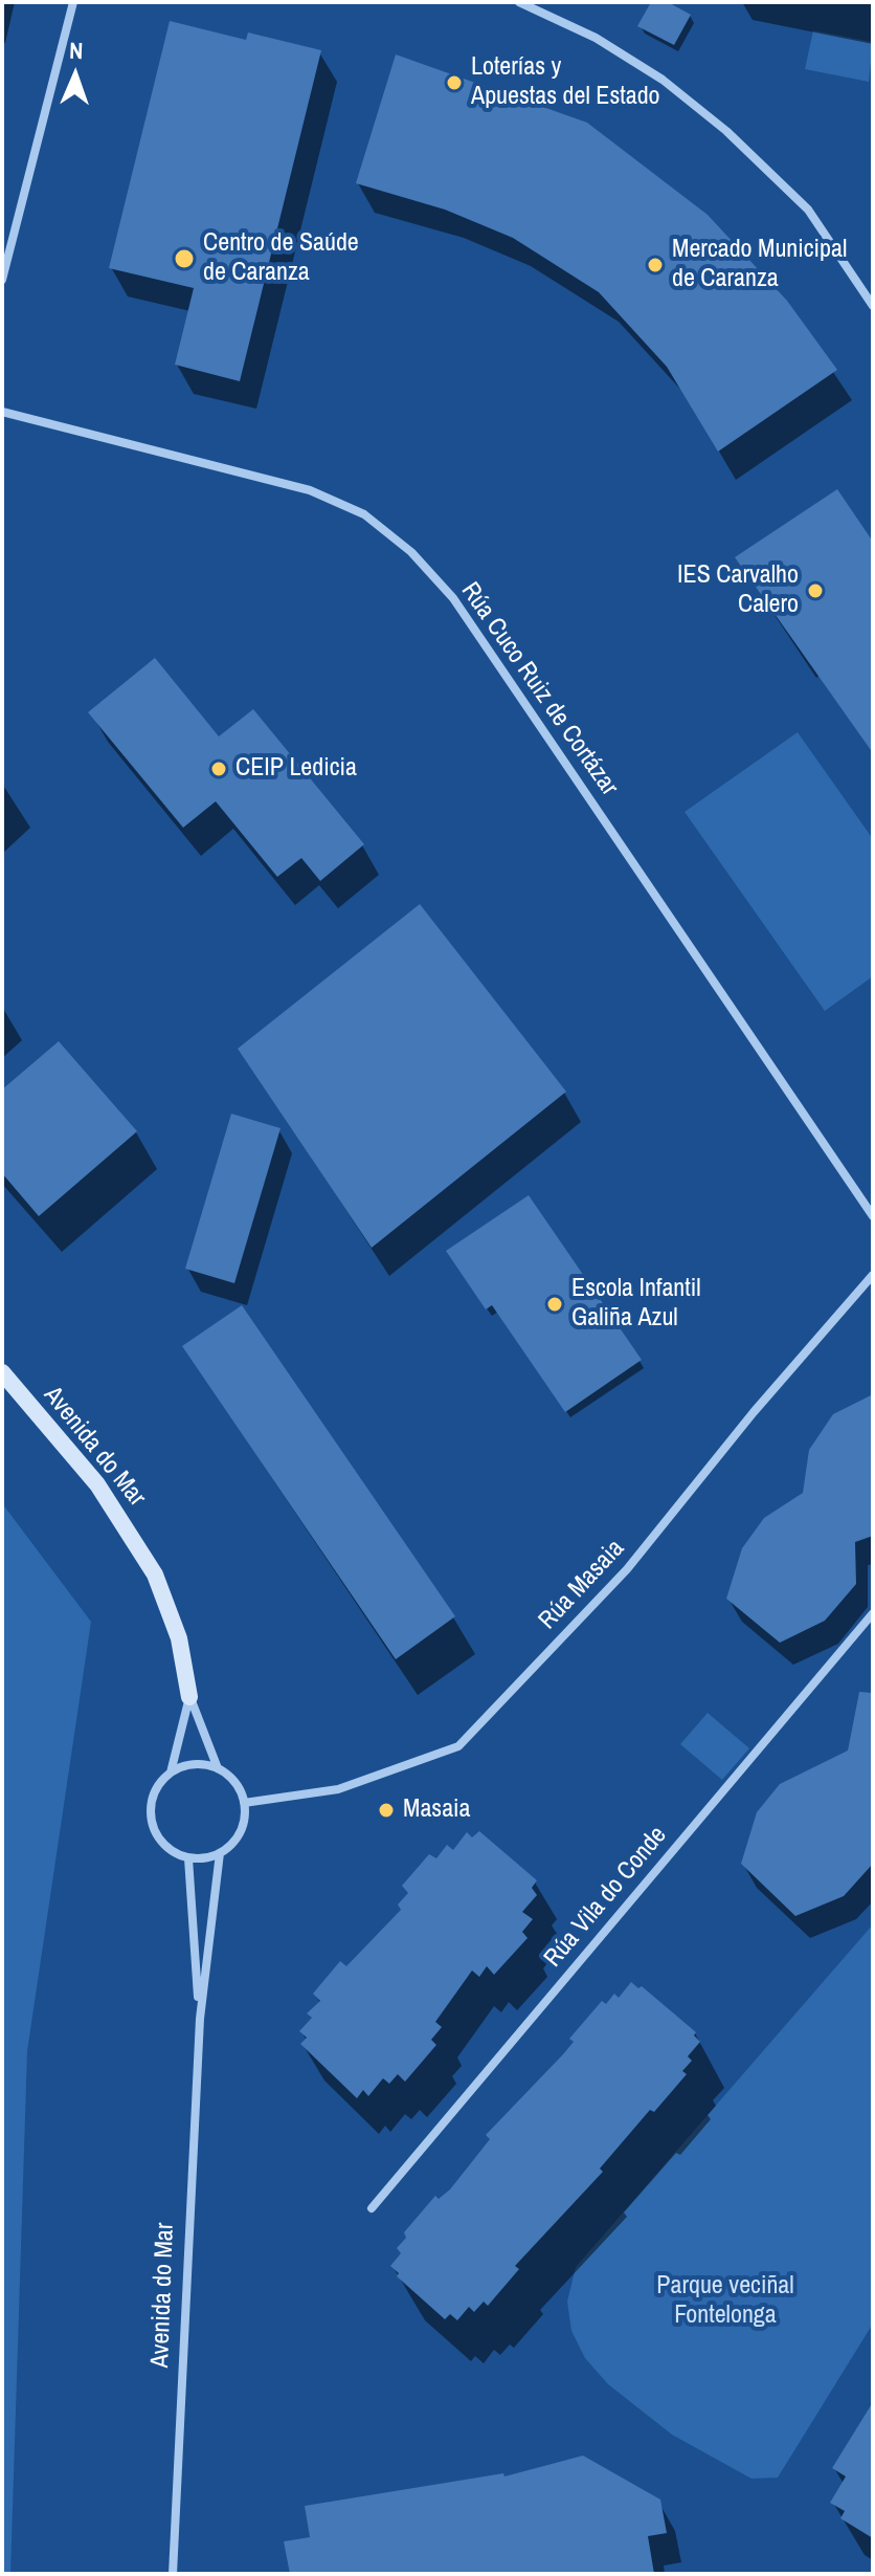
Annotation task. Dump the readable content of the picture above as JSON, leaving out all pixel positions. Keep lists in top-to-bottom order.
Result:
{
  "streets": {
    "street": [
      "Rúa Cuco Ruiz de Cortázar",
      "Avenida do Mar",
      "Rúa Masaia",
      "Rúa Vila do Conde"
    ]
  },
  "crossings": [
    ["Avenida do Mar", "Rúa Masaia"]
  ],
  "parks": ["Parque veciñal Fontelonga"],
  "places": [
    "Loterías y Apuestas del Estado",
    "Centro de Saúde de Caranza",
    "Mercado Municipal de Caranza",
    "IES Carvalho Calero",
    "CEIP Ledicia",
    "Escola Infantil Galiña Azul",
    "Masaia"
  ],
  "north": "top"
}
